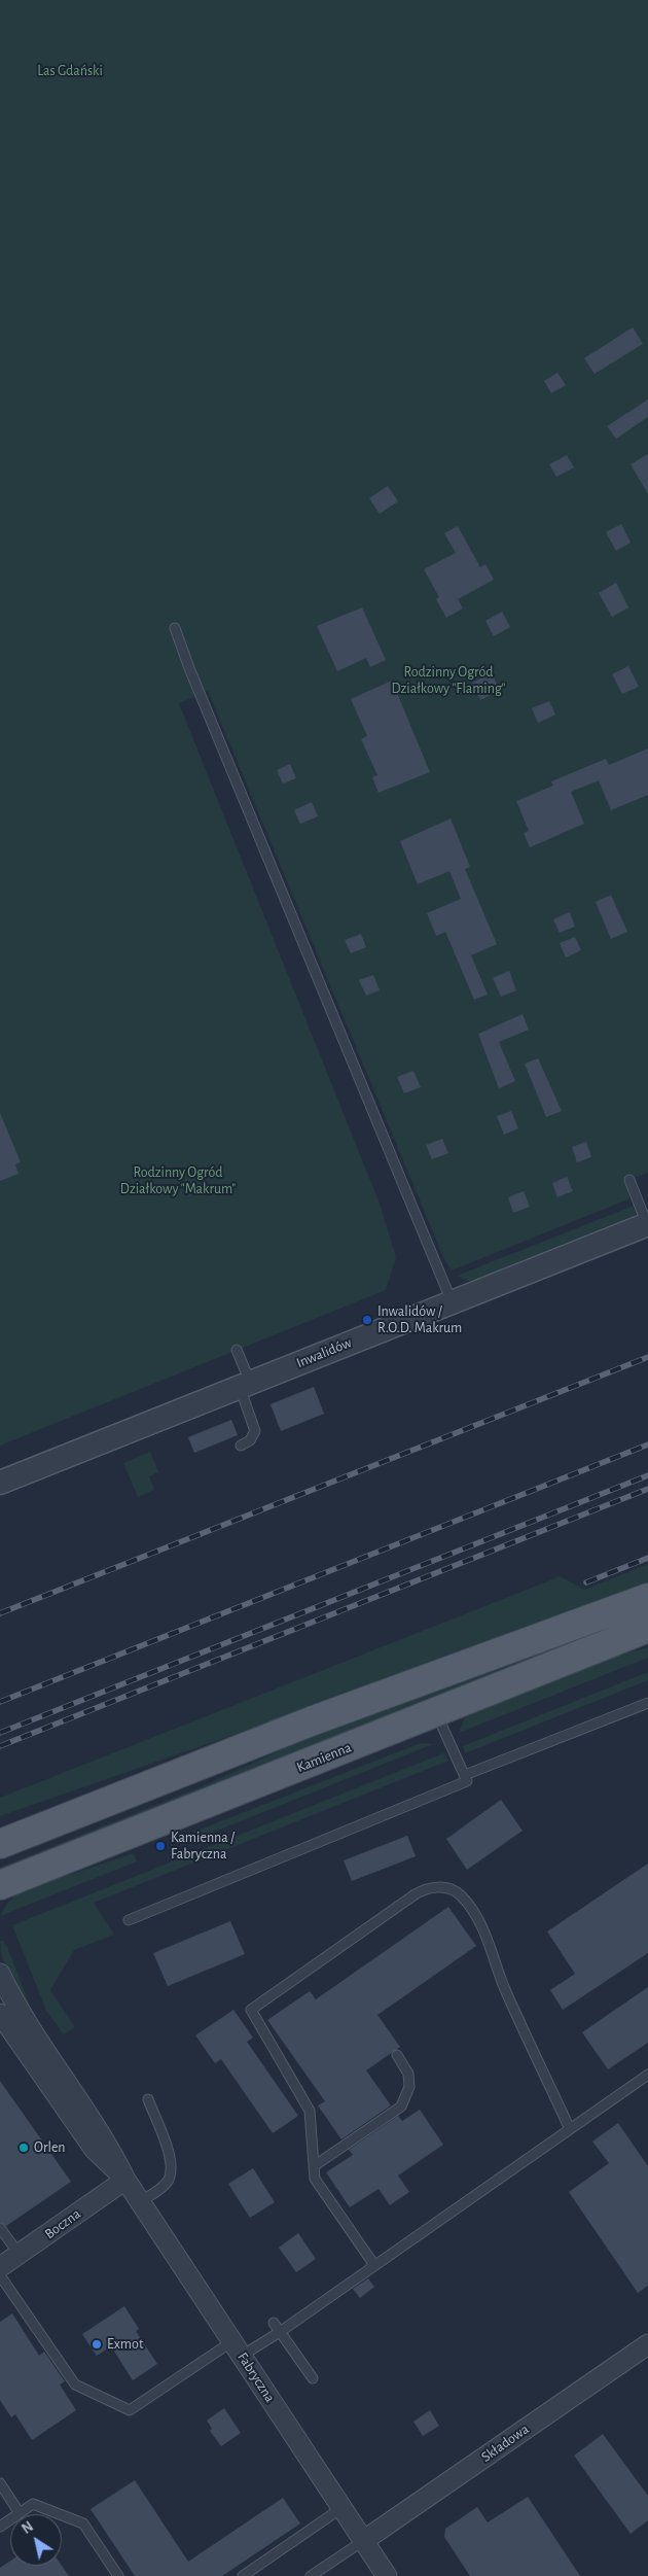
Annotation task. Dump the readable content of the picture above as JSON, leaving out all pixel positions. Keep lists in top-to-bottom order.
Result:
{
  "streets": {
    "main road": ["Kamienna"],
    "street": [
      "Inwalidów",
      "Boczna",
      "Fabryczna",
      "Składowa"
    ]
  },
  "crossings": [
    ["Boczna", "Fabryczna"],
    ["Fabryczna", "Składowa"]
  ],
  "parks": ["Las Gdański", "Rodzinny Ogród Działkowy \"Flaming\"", "Rodzinny Ogród Działkowy \"Makrum\""],
  "places": [
    "Inwalidów / R.O.D. Makrum",
    "Kamienna / Fabryczna",
    "Orlen",
    "Exmot"
  ],
  "north": "top left"
}
